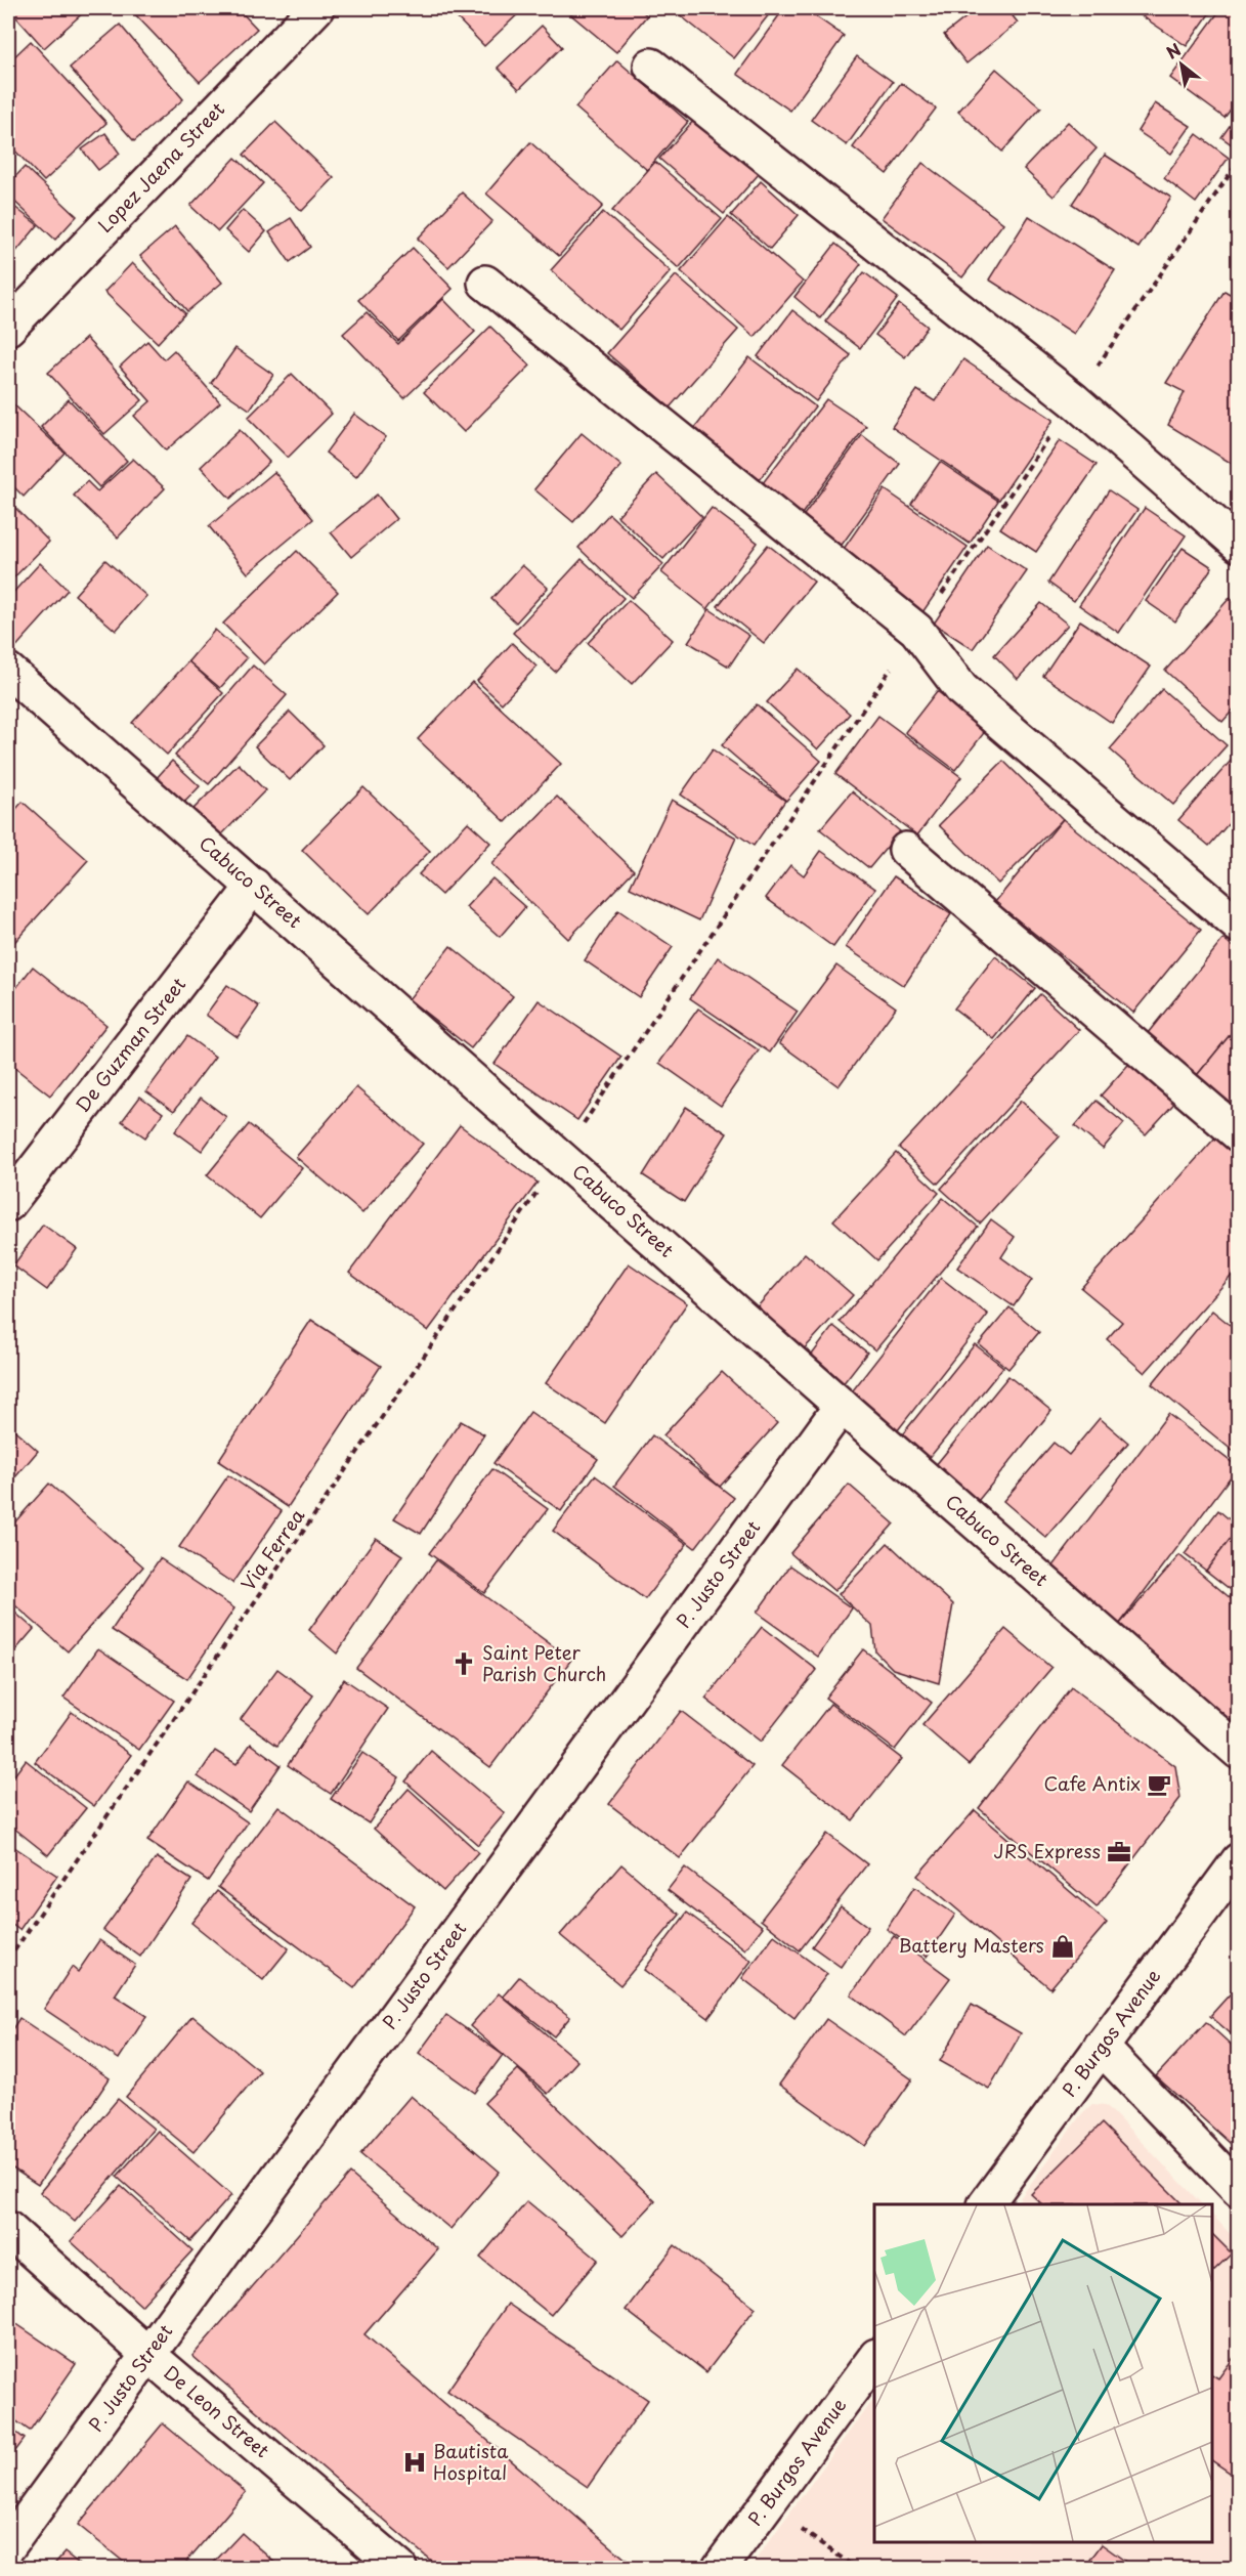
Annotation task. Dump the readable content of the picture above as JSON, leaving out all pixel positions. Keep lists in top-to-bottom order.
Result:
{
  "streets": {
    "street": [
      "Lopez Jaena Street",
      "Cabuco Street",
      "De Guzman Street",
      "P. Justo Street",
      "P. Burgos Avenue",
      "De Leon Street"
    ],
    "path": ["Via Ferrea"]
  },
  "crossings": [
    ["Cabuco Street", "De Guzman Street"],
    ["Cabuco Street", "Via Ferrea"],
    ["Cabuco Street", "P. Justo Street"],
    ["P. Justo Street", "De Leon Street"]
  ],
  "places": {
    "church": ["Saint Peter Parish Church"],
    "cafe": ["Cafe Antix"],
    "office": ["JRS Express"],
    "shop": ["Battery Masters"],
    "hospital": ["Bautista Hospital"]
  },
  "north": "top left"
}
